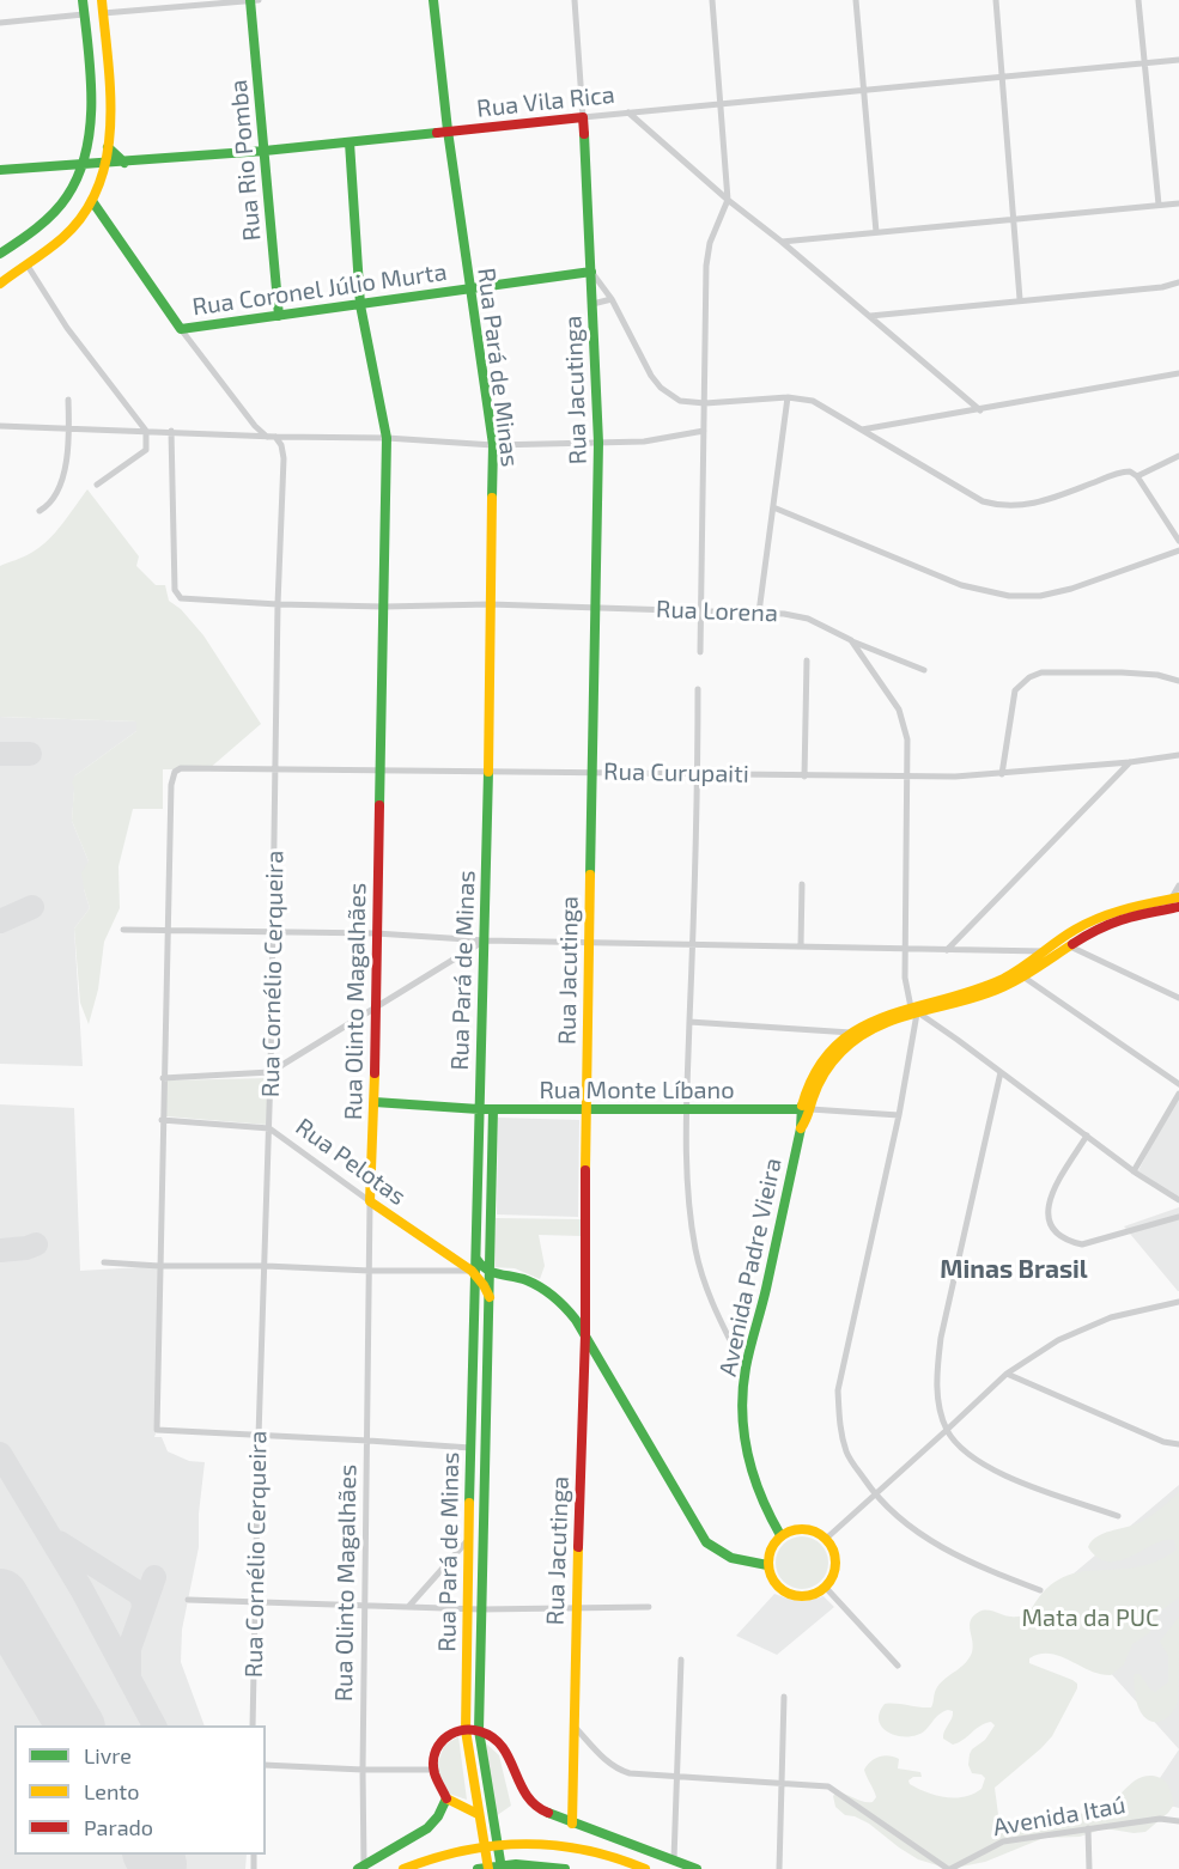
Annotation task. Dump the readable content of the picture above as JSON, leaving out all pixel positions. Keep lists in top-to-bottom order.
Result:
{
  "streets": {
    "main road": [
      "Rua Vila Rica",
      "Rua Rio Pomba",
      "Rua Coronel Júlio Murta",
      "Rua Pará de Minas",
      "Rua Jacutinga",
      "Rua Olinto Magalhães",
      "Rua Monte Líbano",
      "Rua Pelotas",
      "Avenida Padre Vieira"
    ],
    "street": [
      "Rua Lorena",
      "Rua Curupaiti",
      "Rua Cornélio Cerqueira",
      "Avenida Itaú"
    ]
  },
  "crossings": [
    ["Rua Vila Rica", "Rua Rio Pomba"],
    ["Rua Vila Rica", "Rua Pará de Minas"],
    ["Rua Vila Rica", "Rua Jacutinga"],
    ["Rua Vila Rica", "Rua Olinto Magalhães"],
    ["Rua Rio Pomba", "Rua Coronel Júlio Murta"],
    ["Rua Coronel Júlio Murta", "Rua Pará de Minas"],
    ["Rua Coronel Júlio Murta", "Rua Jacutinga"],
    ["Rua Coronel Júlio Murta", "Rua Olinto Magalhães"],
    ["Rua Pará de Minas", "Rua Lorena"],
    ["Rua Pará de Minas", "Rua Curupaiti"],
    ["Rua Pará de Minas", "Rua Monte Líbano"],
    ["Rua Pará de Minas", "Rua Pelotas"],
    ["Rua Jacutinga", "Rua Lorena"],
    ["Rua Jacutinga", "Rua Curupaiti"],
    ["Rua Jacutinga", "Rua Monte Líbano"],
    ["Rua Lorena", "Rua Curupaiti"],
    ["Rua Lorena", "Rua Cornélio Cerqueira"],
    ["Rua Lorena", "Rua Olinto Magalhães"],
    ["Rua Lorena", "Rua Monte Líbano"],
    ["Rua Curupaiti", "Rua Cornélio Cerqueira"],
    ["Rua Curupaiti", "Rua Olinto Magalhães"],
    ["Rua Cornélio Cerqueira", "Rua Pelotas"],
    ["Rua Olinto Magalhães", "Rua Monte Líbano"],
    ["Rua Olinto Magalhães", "Rua Pelotas"],
    ["Rua Monte Líbano", "Avenida Padre Vieira"]
  ],
  "districts": ["Minas Brasil"],
  "parks": ["Mata da PUC"],
  "legend": ["Livre", "Lento", "Parado"]
}
